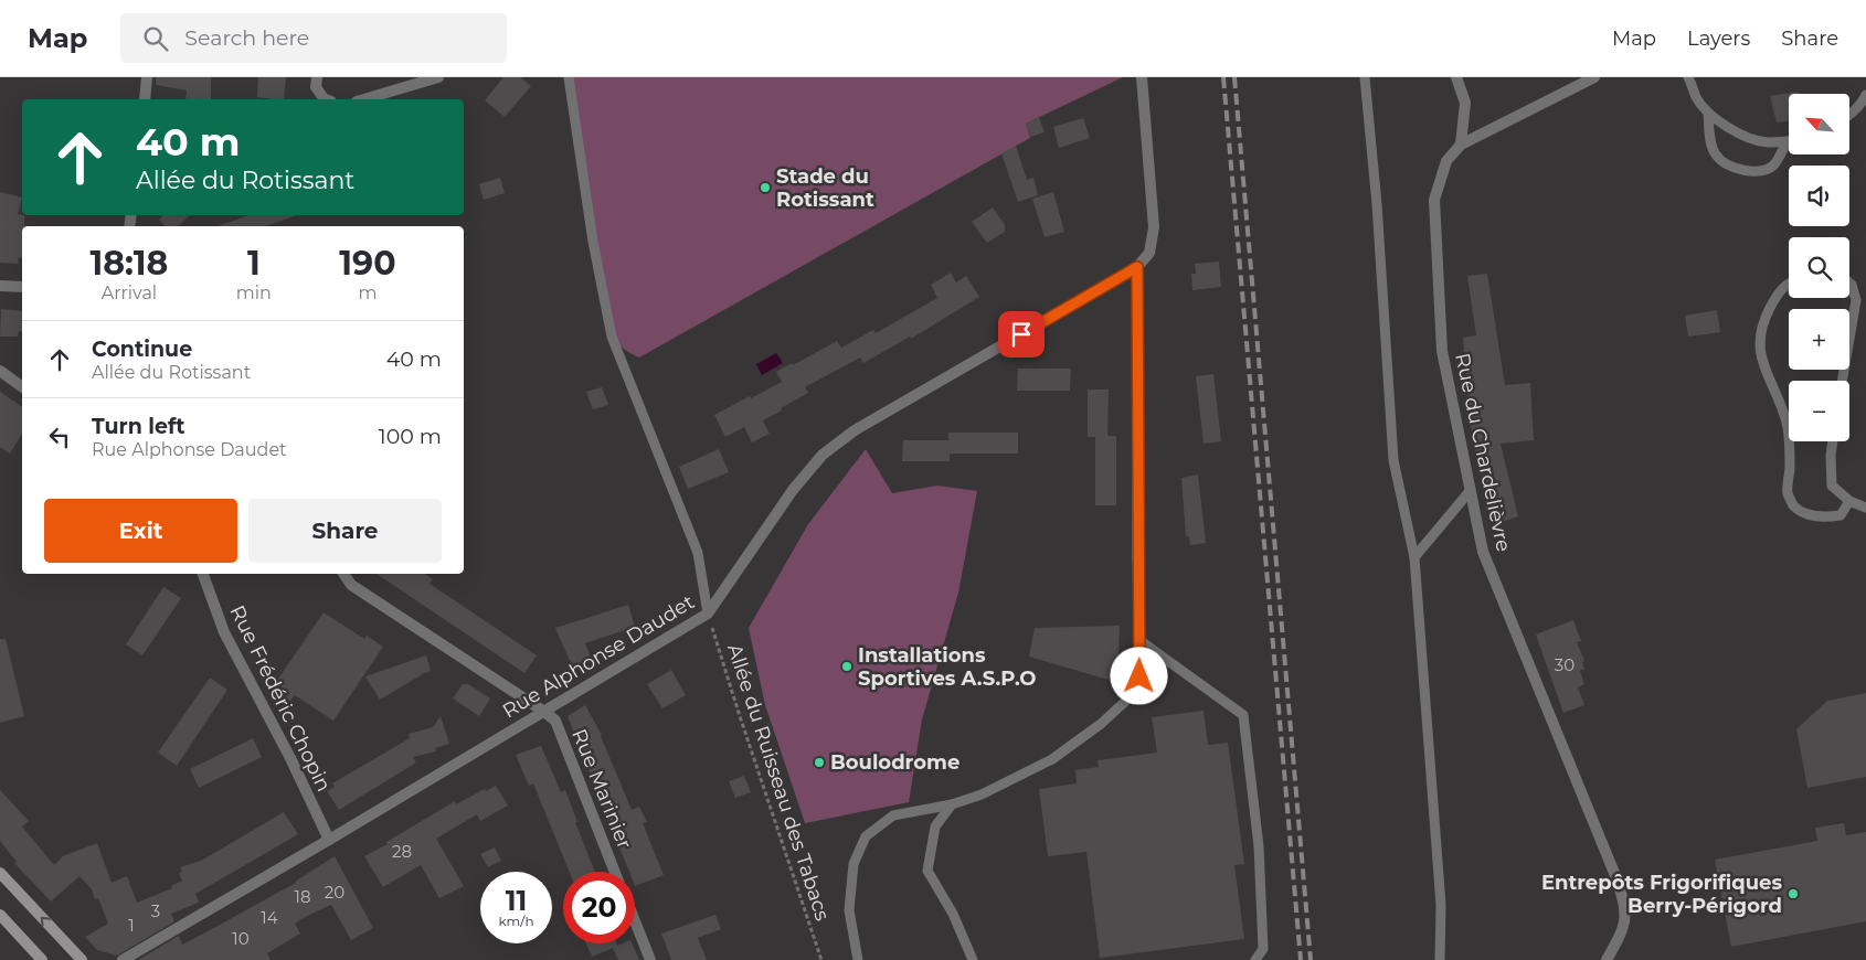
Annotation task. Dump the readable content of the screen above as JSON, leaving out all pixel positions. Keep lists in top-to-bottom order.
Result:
{
  "streets": {
    "street": [
      "Rue du Chardelièvre",
      "Rue Alphonse Daudet",
      "Rue Frédéric Chopin",
      "Rue Marinier"
    ],
    "path": ["Allée du Ruisseau des Tabacs"]
  },
  "crossings": [
    ["Rue Alphonse Daudet", "Rue Frédéric Chopin"],
    ["Rue Alphonse Daudet", "Allée du Ruisseau des Tabacs"],
    ["Rue Alphonse Daudet", "Rue Marinier"]
  ],
  "places": [
    "Stade du Rotissant",
    "Installations Sportives A.S.P.O",
    "Boulodrome",
    "Entrepôts Frigorifiques Berry-Périgord"
  ],
  "house_numbers": [
    "30",
    "28",
    "20",
    "18",
    "3",
    "14",
    "1",
    "10"
  ],
  "north": "top left",
  "page": {
    "header": "Map",
    "search": "Search here",
    "nav": ["Map", "Layers", "Share"],
    "map_buttons": ["+", "−"],
    "turn": ["40 m", "Allée du Rotissant"],
    "eta": [
      "18:18",
      "Arrival",
      "1",
      "min",
      "190",
      "m"
    ],
    "list": [
      {
        "name": "Continue",
        "note": "Allée du Rotissant",
        "value": "40 m"
      },
      {
        "name": "Turn left",
        "note": "Rue Alphonse Daudet",
        "value": "100 m"
      }
    ],
    "buttons": ["Exit", "Share"],
    "speed": "11 km/h",
    "limit": "20"
  }
}
